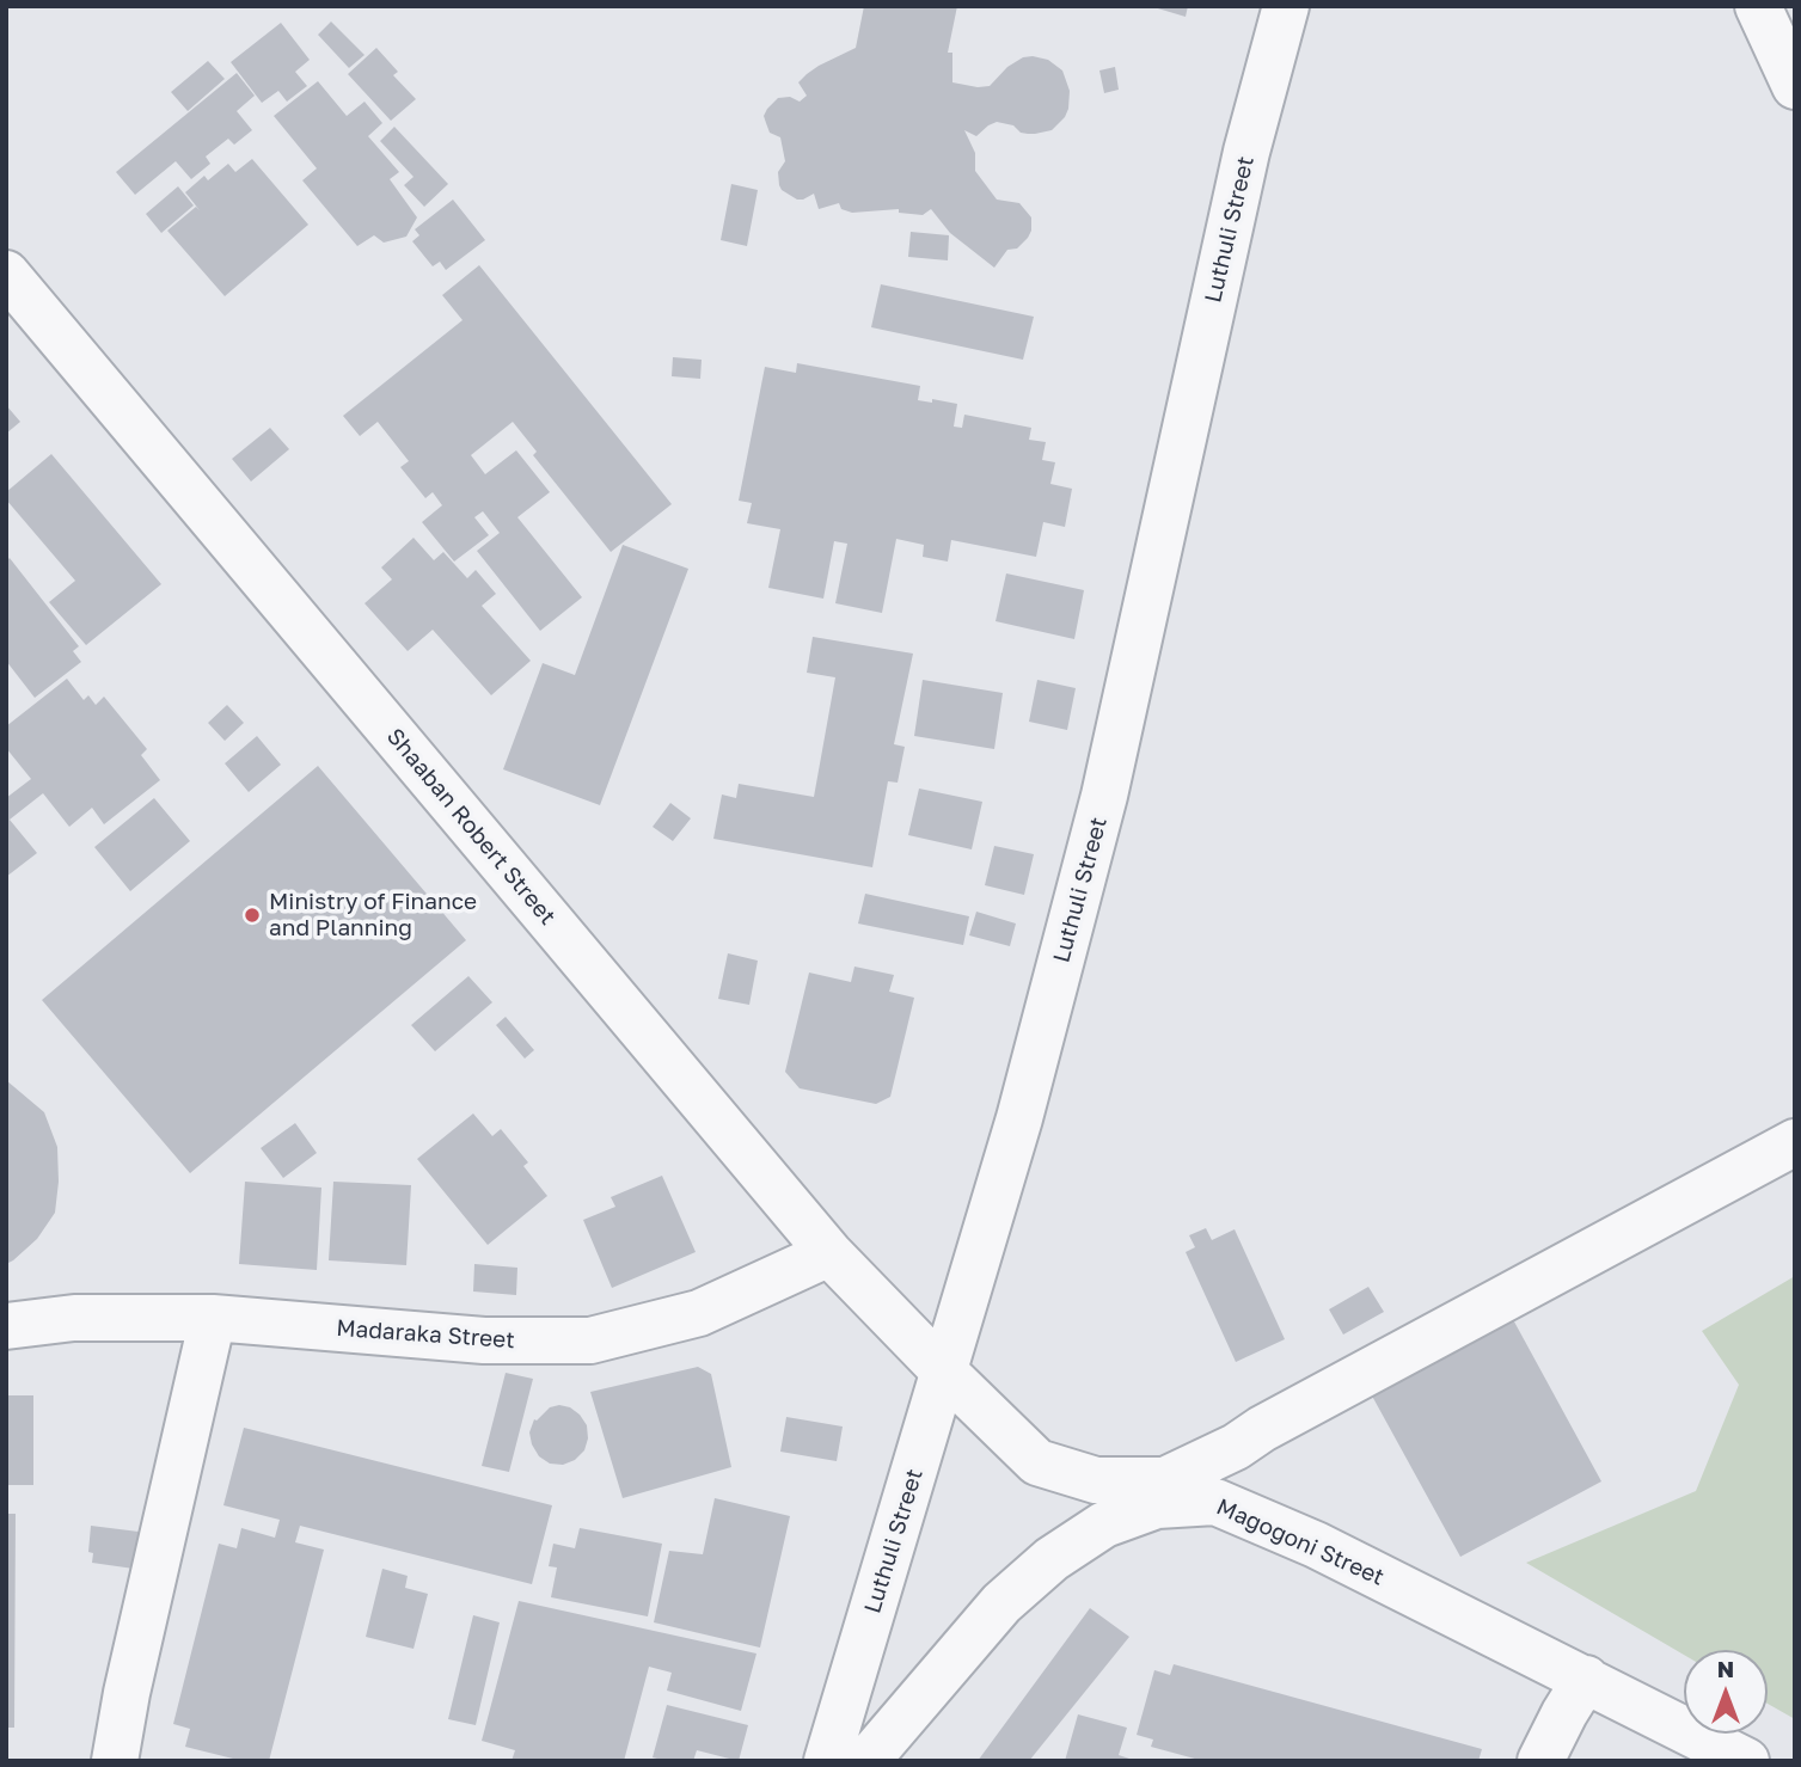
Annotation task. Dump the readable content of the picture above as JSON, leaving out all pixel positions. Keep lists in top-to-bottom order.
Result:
{
  "streets": {
    "street": [
      "Luthuli Street",
      "Shaaban Robert Street",
      "Madaraka Street",
      "Magogoni Street"
    ]
  },
  "crossings": [
    ["Luthuli Street", "Shaaban Robert Street"],
    ["Shaaban Robert Street", "Madaraka Street"],
    ["Shaaban Robert Street", "Magogoni Street"]
  ],
  "places": ["Ministry of Finance and Planning"],
  "north": "top"
}
